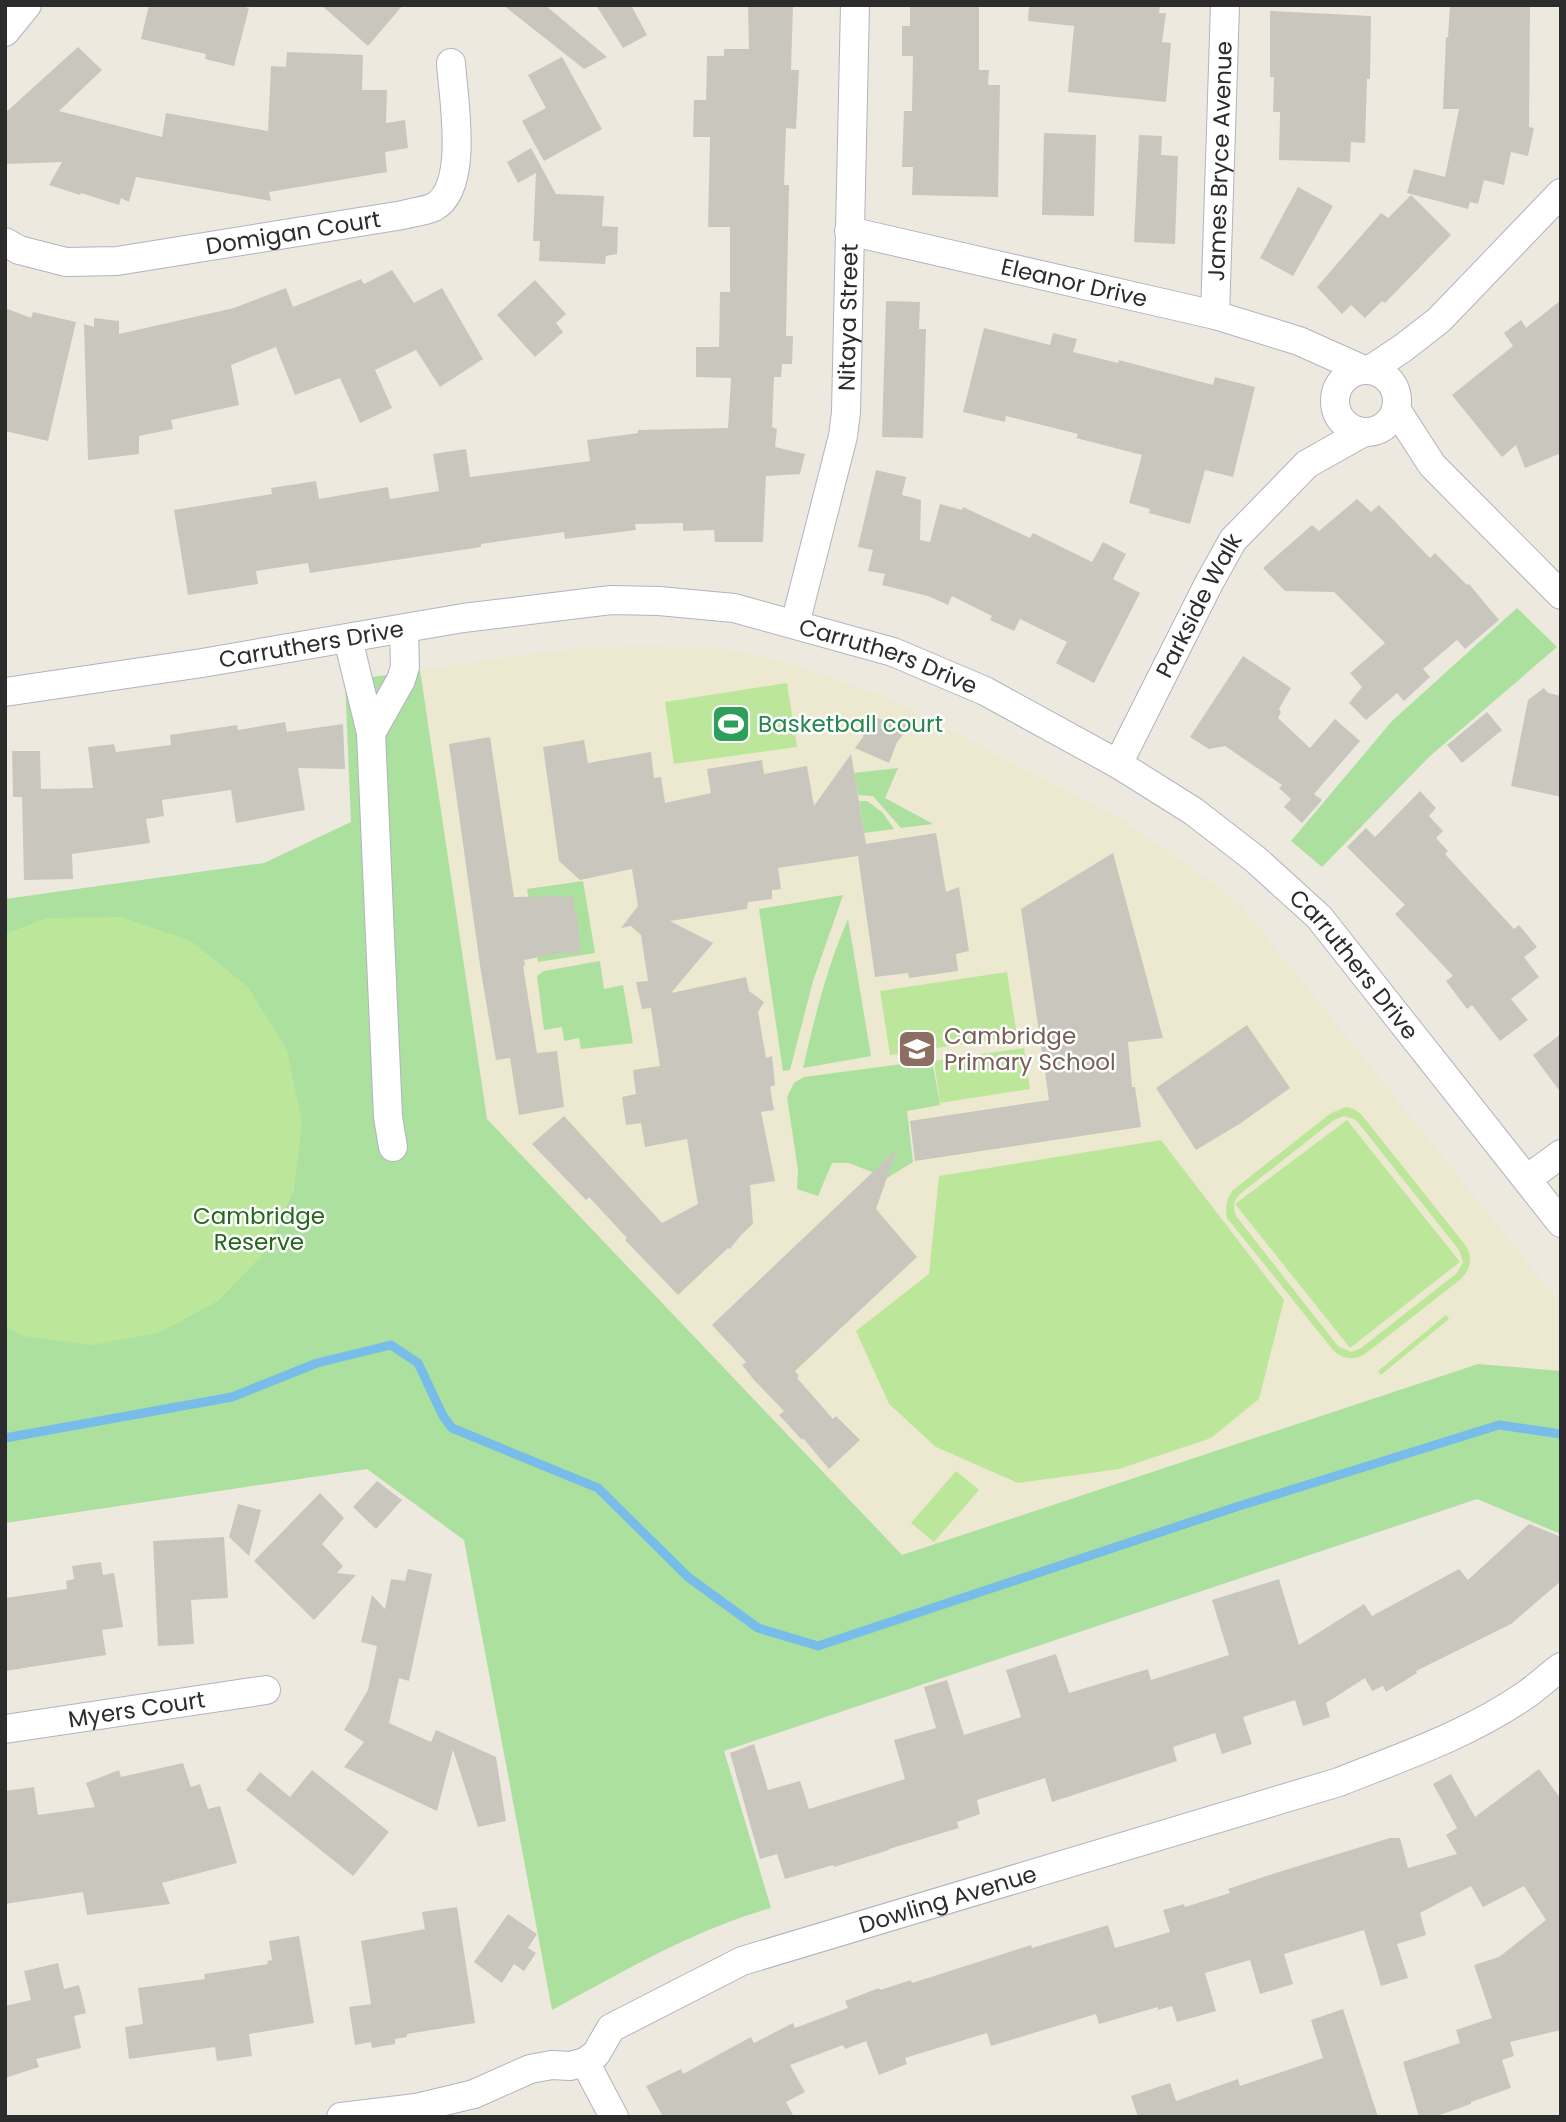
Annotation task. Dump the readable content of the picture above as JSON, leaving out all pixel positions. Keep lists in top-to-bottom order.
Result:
{
  "streets": {
    "street": [
      "James Bryce Avenue",
      "Domigan Court",
      "Eleanor Drive",
      "Nitaya Street",
      "Parkside Walk",
      "Carruthers Drive",
      "Myers Court",
      "Dowling Avenue"
    ]
  },
  "crossings": [
    ["James Bryce Avenue", "Eleanor Drive"],
    ["Eleanor Drive", "Nitaya Street"],
    ["Eleanor Drive", "Parkside Walk"],
    ["Nitaya Street", "Carruthers Drive"],
    ["Parkside Walk", "Carruthers Drive"]
  ],
  "parks": ["Cambridge Reserve"],
  "places": {
    "sports": ["Basketball court"],
    "school or university": ["Cambridge Primary School"]
  }
}
